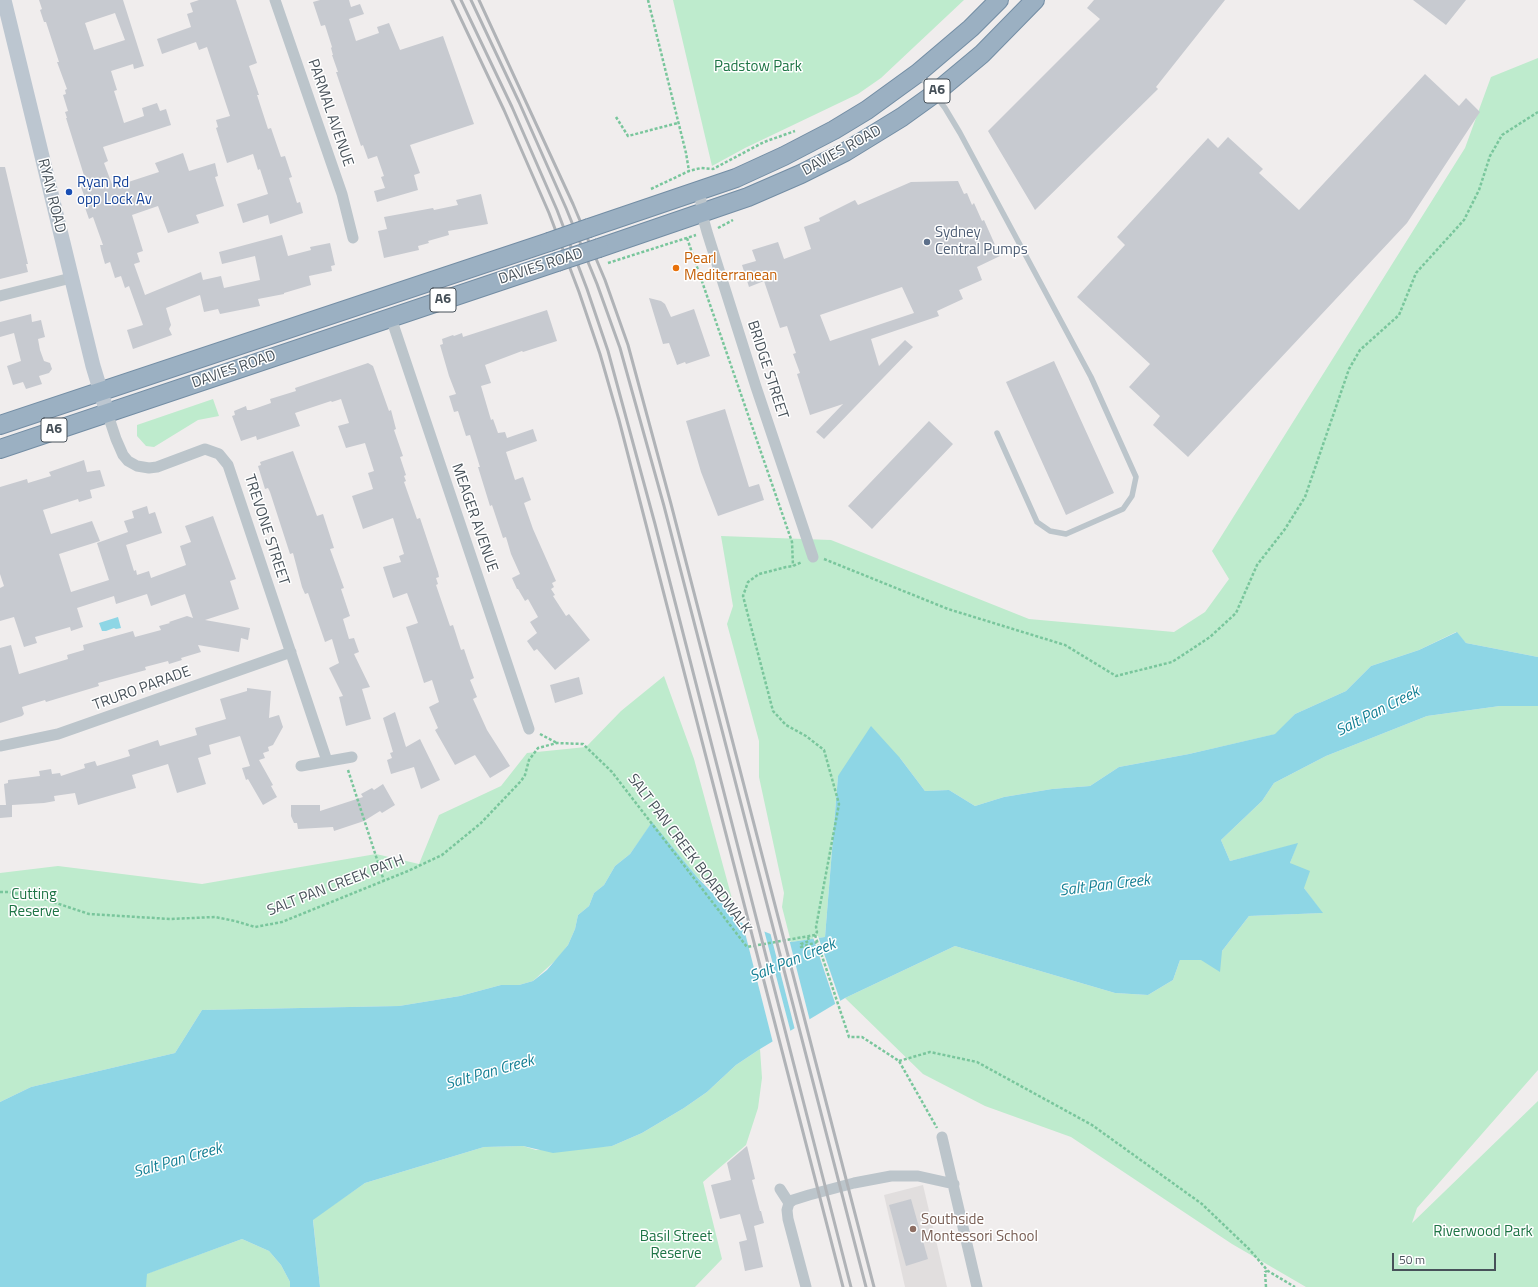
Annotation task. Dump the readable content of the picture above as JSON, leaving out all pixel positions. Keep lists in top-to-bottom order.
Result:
{
  "streets": {
    "highway": ["A6", "DAVIES ROAD"],
    "main road": ["RYAN ROAD"],
    "street": [
      "PARMAL AVENUE",
      "BRIDGE STREET",
      "MEAGER AVENUE",
      "TREVONE STREET",
      "TRURO PARADE"
    ],
    "path": ["SALT PAN CREEK BOARDWALK", "SALT PAN CREEK PATH"]
  },
  "crossings": [
    ["DAVIES ROAD", "RYAN ROAD"],
    ["DAVIES ROAD", "BRIDGE STREET"],
    ["DAVIES ROAD", "MEAGER AVENUE"],
    ["DAVIES ROAD", "TREVONE STREET"],
    ["RYAN ROAD", "TREVONE STREET"],
    ["TREVONE STREET", "TRURO PARADE"],
    ["SALT PAN CREEK BOARDWALK", "SALT PAN CREEK PATH"]
  ],
  "water": ["Salt Pan Creek"],
  "parks": [
    "Padstow Park",
    "Cutting Reserve",
    "Riverwood Park",
    "Basil Street Reserve"
  ],
  "places": [
    "Ryan Rd opp Lock Av",
    "Sydney Central Pumps",
    "Pearl Mediterranean",
    "Southside Montessori School"
  ],
  "scale_bar": "50 m"
}
